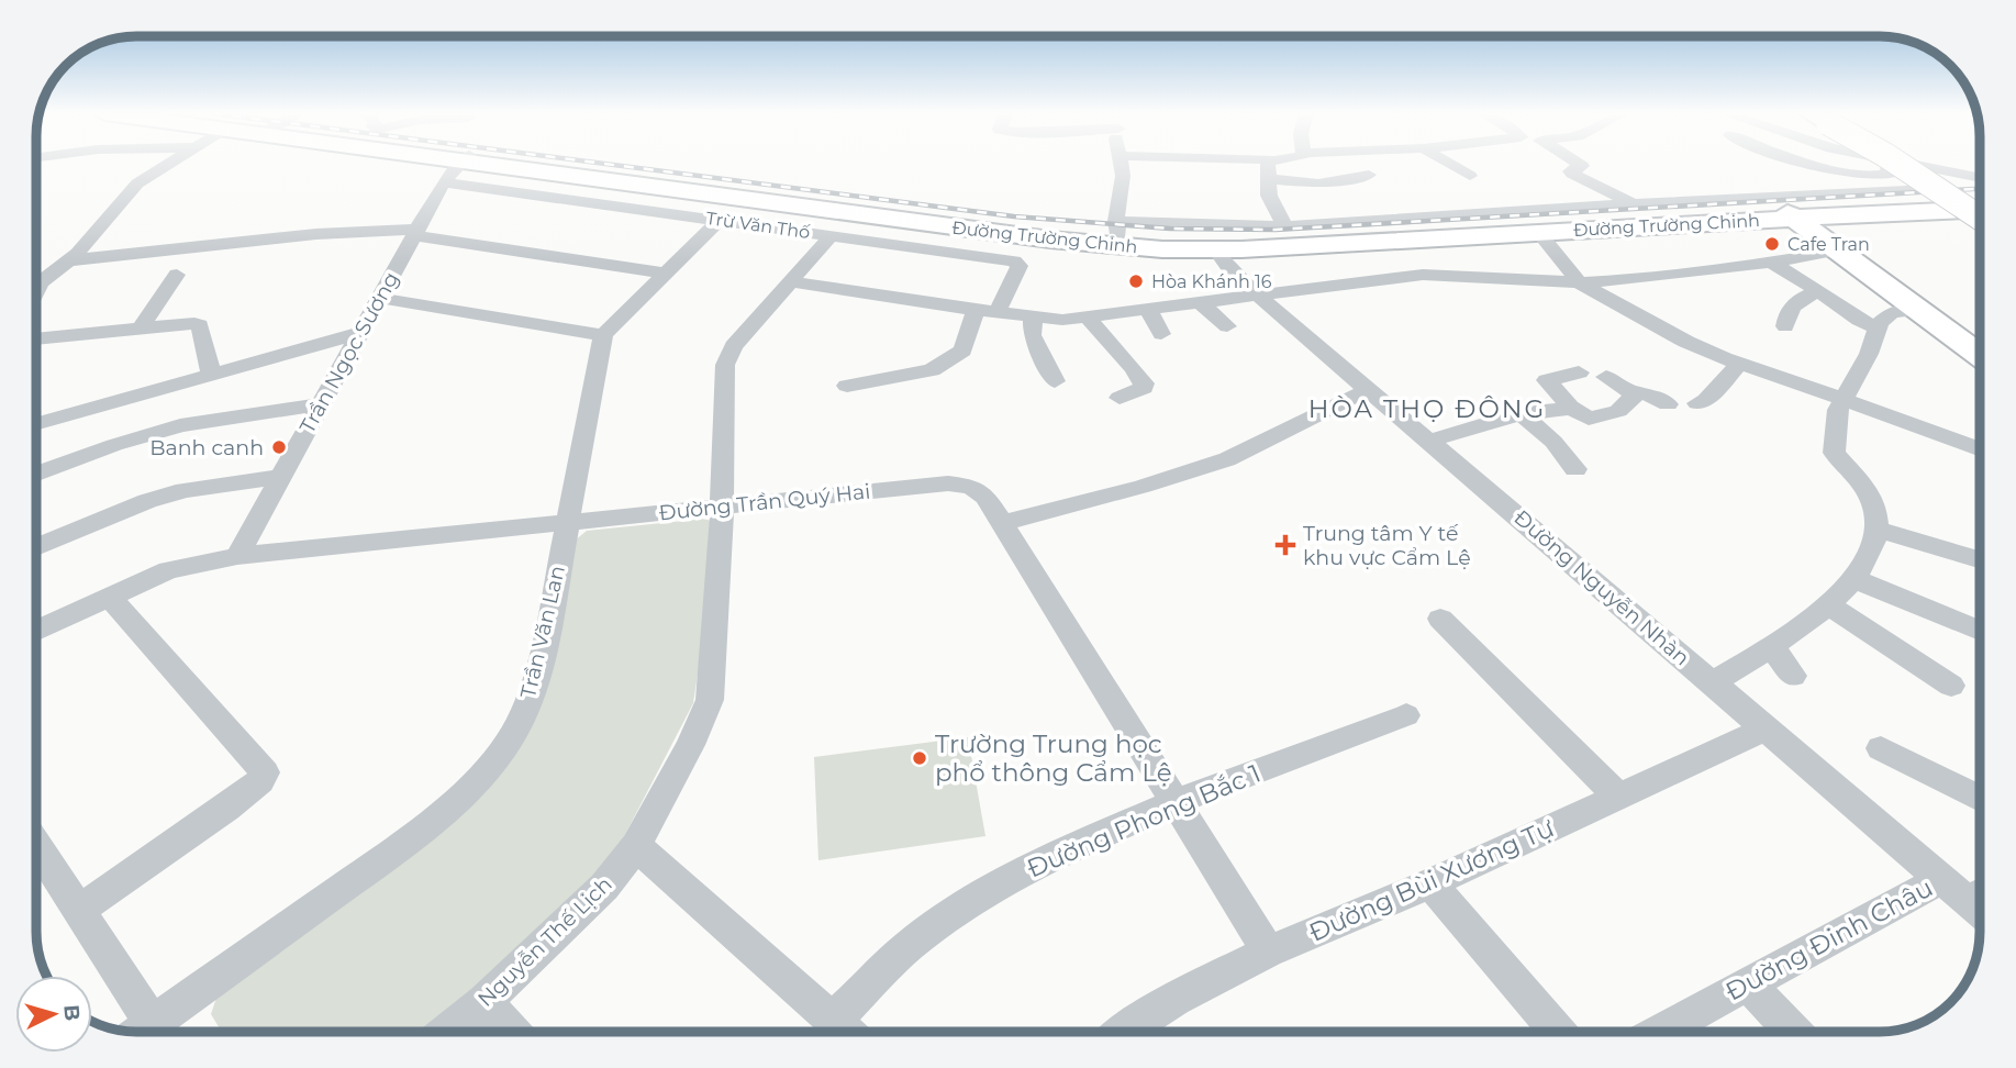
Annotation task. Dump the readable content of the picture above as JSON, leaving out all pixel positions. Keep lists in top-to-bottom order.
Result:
{
  "streets": {
    "highway": ["Đường Trường Chinh"],
    "street": [
      "Trừ Văn Thố",
      "Trần Ngọc Sương",
      "Đường Trần Quý Hai",
      "Đường Nguyễn Nhàn",
      "Trần Văn Lan",
      "Đường Phong Bắc 1",
      "Đường Bùi Xương Tự",
      "Đường Đinh Châu",
      "Nguyễn Thế Lịch"
    ]
  },
  "crossings": [
    ["Trừ Văn Thố", "Đường Trường Chinh"],
    ["Trừ Văn Thố", "Trần Ngọc Sương"],
    ["Trừ Văn Thố", "Nguyễn Thế Lịch"],
    ["Đường Trường Chinh", "Trần Ngọc Sương"],
    ["Đường Trường Chinh", "Đường Nguyễn Nhàn"],
    ["Trần Ngọc Sương", "Đường Trần Quý Hai"],
    ["Đường Trần Quý Hai", "Trần Văn Lan"],
    ["Đường Trần Quý Hai", "Đường Phong Bắc 1"],
    ["Đường Trần Quý Hai", "Đường Bùi Xương Tự"],
    ["Đường Trần Quý Hai", "Nguyễn Thế Lịch"],
    ["Đường Nguyễn Nhàn", "Đường Bùi Xương Tự"],
    ["Đường Nguyễn Nhàn", "Đường Đinh Châu"]
  ],
  "districts": ["HÒA THỌ ĐÔNG"],
  "places": {
    "other": [
      "Cafe Tran",
      "Hòa Khánh 16",
      "Banh canh",
      "Trường Trung học phổ thông Cẩm Lệ"
    ],
    "health": ["Trung tâm Y tế khu vực Cẩm Lệ"]
  },
  "north": "right"
}
